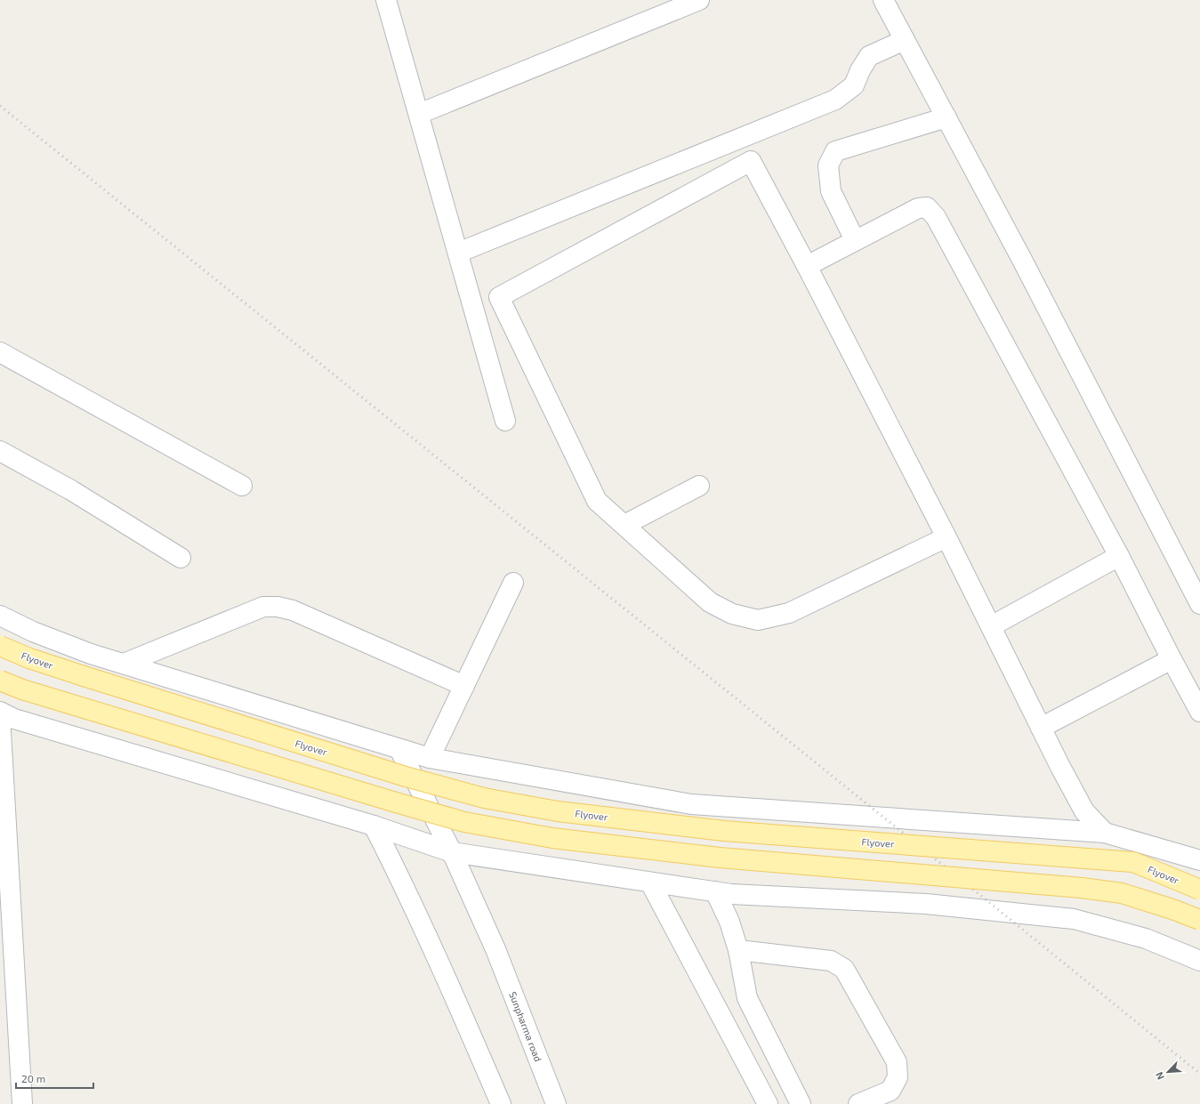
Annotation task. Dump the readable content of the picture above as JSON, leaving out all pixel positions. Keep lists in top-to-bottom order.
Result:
{
  "streets": {
    "main road": ["Flyover"],
    "street": ["Sunpharma road"]
  },
  "scale_bar": "20 m",
  "north": "bottom left"
}
